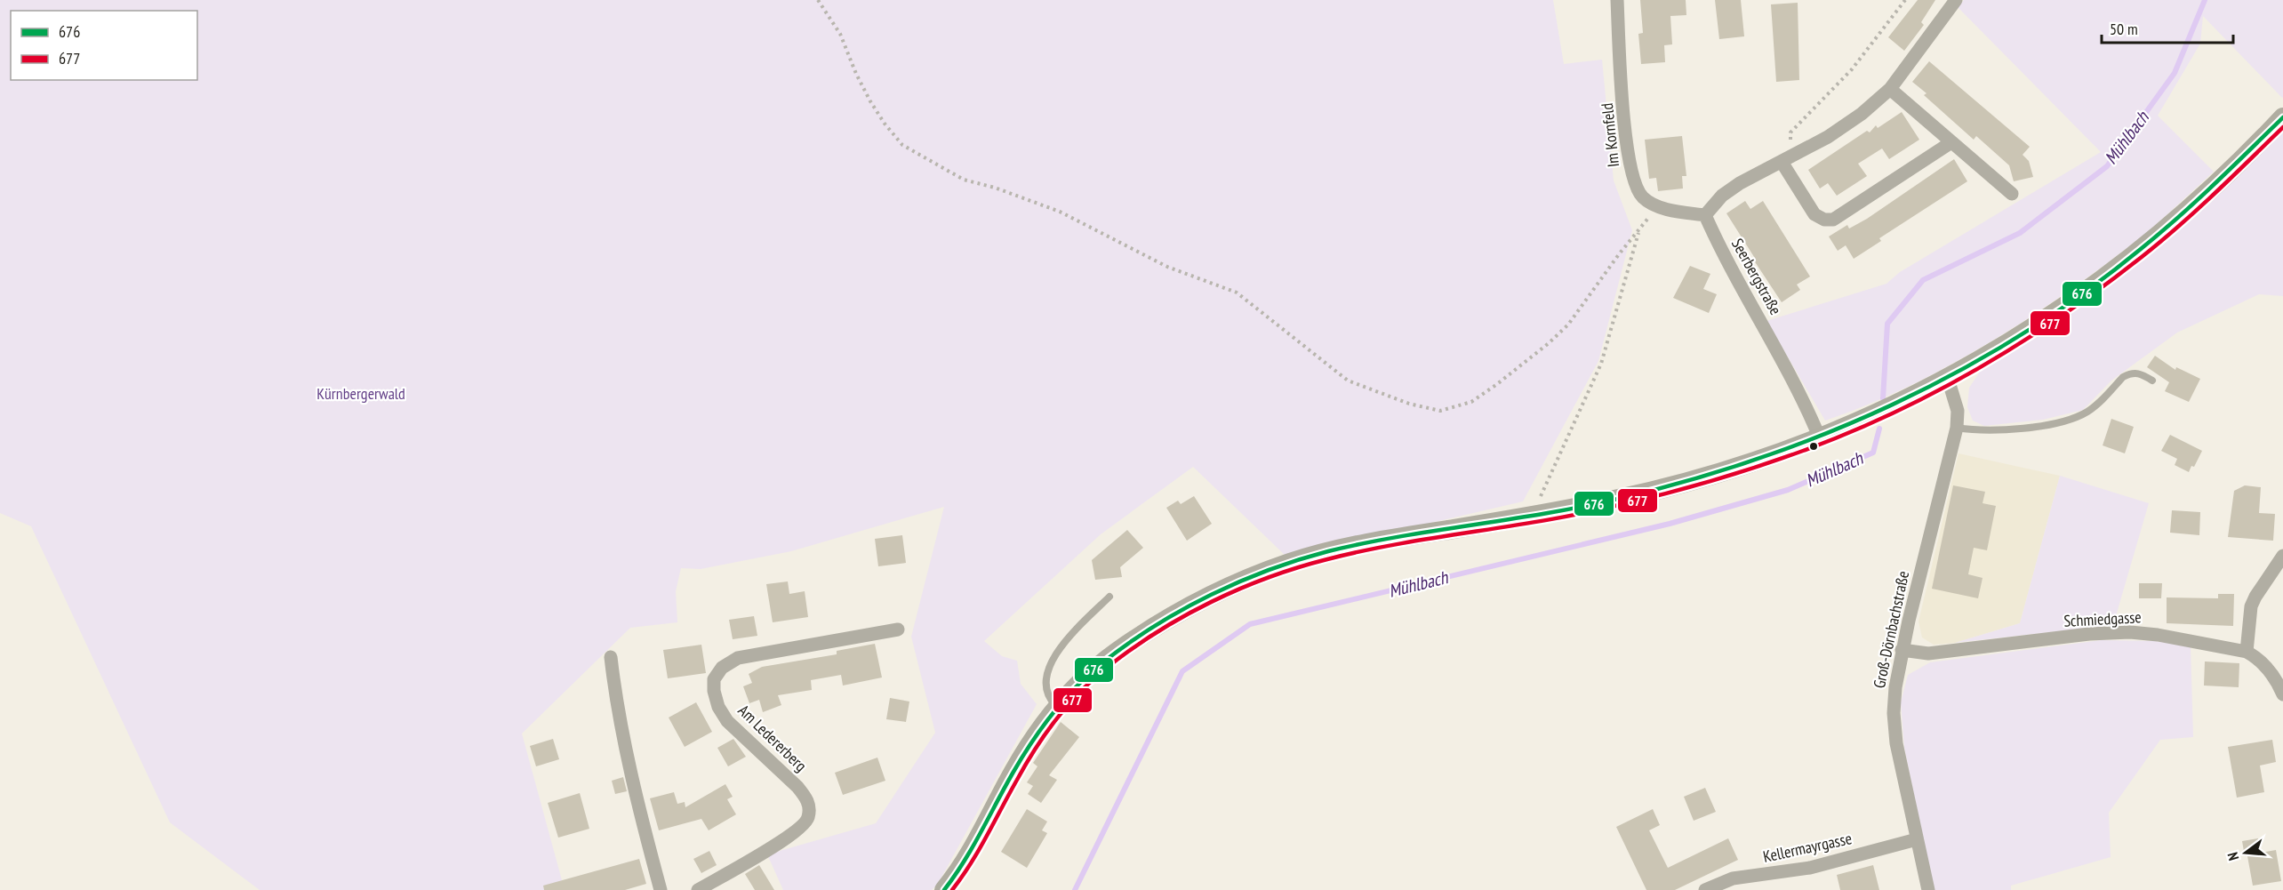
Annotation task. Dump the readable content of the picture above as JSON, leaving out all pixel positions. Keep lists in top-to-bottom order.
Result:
{
  "streets": {
    "street": [
      "Im Kornfeld",
      "Seerbergstraße",
      "Schmiedgasse",
      "Groß-Dörnbachstraße",
      "Am Ledererberg",
      "Kellermayrgasse"
    ]
  },
  "crossings": [
    ["Schmiedgasse", "Groß-Dörnbachstraße"],
    ["Groß-Dörnbachstraße", "Kellermayrgasse"]
  ],
  "water": ["Mühlbach"],
  "parks": ["Kürnbergerwald"],
  "lines": ["transit line 676", "transit line 677"],
  "legend": ["676", "677"],
  "scale_bar": "50 m",
  "north": "left"
}
